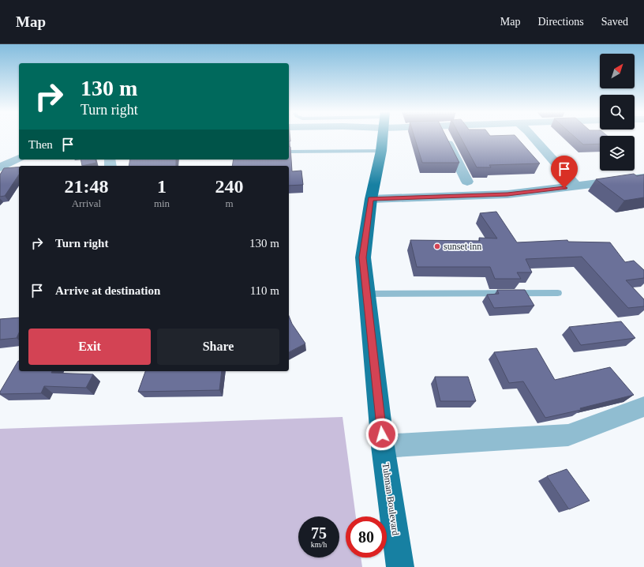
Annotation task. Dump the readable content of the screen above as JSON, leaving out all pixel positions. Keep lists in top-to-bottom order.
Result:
{
  "streets": {
    "highway": ["Tubman Boulevard"]
  },
  "places": ["sunset inn"],
  "north": "top right",
  "page": {
    "header": "Map",
    "nav": ["Map", "Directions", "Saved"],
    "turn": ["130 m", "Turn right"],
    "then": "Then",
    "eta": [
      "21:48",
      "Arrival",
      "1",
      "min",
      "240",
      "m"
    ],
    "list": [
      {
        "name": "Turn right",
        "value": "130 m"
      },
      {
        "name": "Arrive at destination",
        "value": "110 m"
      }
    ],
    "buttons": ["Exit", "Share"],
    "speed": "75 km/h",
    "limit": "80"
  }
}
